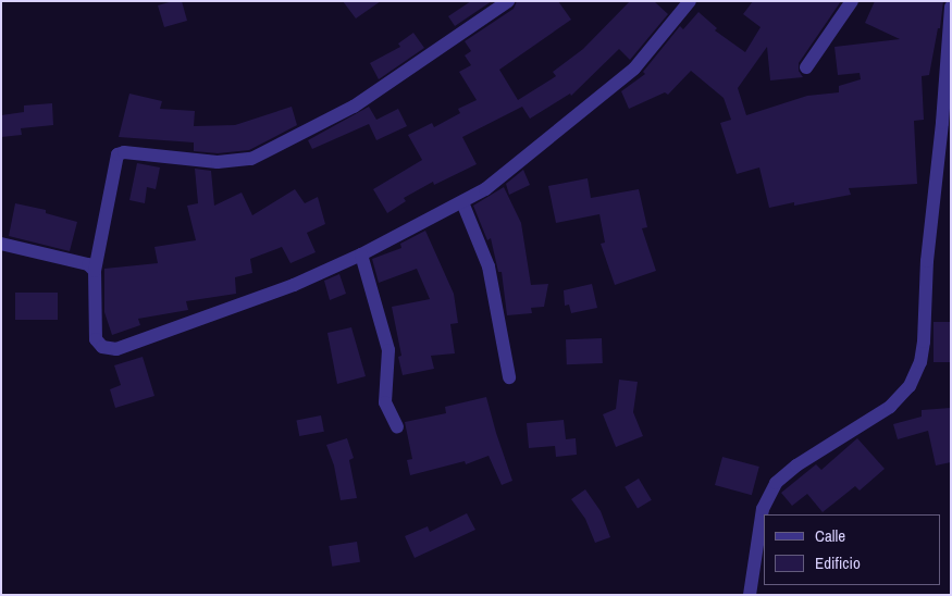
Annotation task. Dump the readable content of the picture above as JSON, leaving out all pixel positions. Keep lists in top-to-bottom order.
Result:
{
  "legend": ["Calle", "Edificio"]
}
